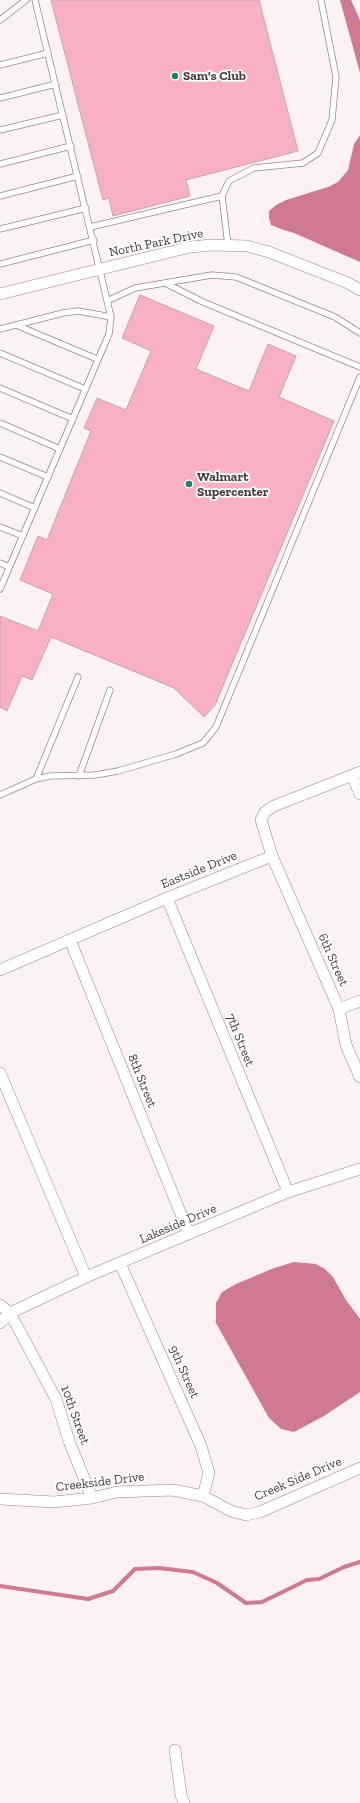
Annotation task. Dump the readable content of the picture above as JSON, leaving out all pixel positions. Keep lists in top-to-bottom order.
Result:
{
  "streets": {
    "street": [
      "North Park Drive",
      "Eastside Drive",
      "6th Street",
      "7th Street",
      "8th Street",
      "Lakeside Drive",
      "9th Street",
      "10th Street",
      "Creek Side Drive",
      "Creekside Drive"
    ]
  },
  "crossings": [
    ["Eastside Drive", "6th Street"],
    ["Eastside Drive", "7th Street"],
    ["Eastside Drive", "8th Street"],
    ["7th Street", "Lakeside Drive"],
    ["8th Street", "Lakeside Drive"],
    ["Lakeside Drive", "9th Street"],
    ["Lakeside Drive", "10th Street"],
    ["9th Street", "Creek Side Drive"],
    ["9th Street", "Creekside Drive"],
    ["10th Street", "Creekside Drive"],
    ["Creek Side Drive", "Creekside Drive"]
  ],
  "places": ["Sam's Club", "Walmart Supercenter"]
}
